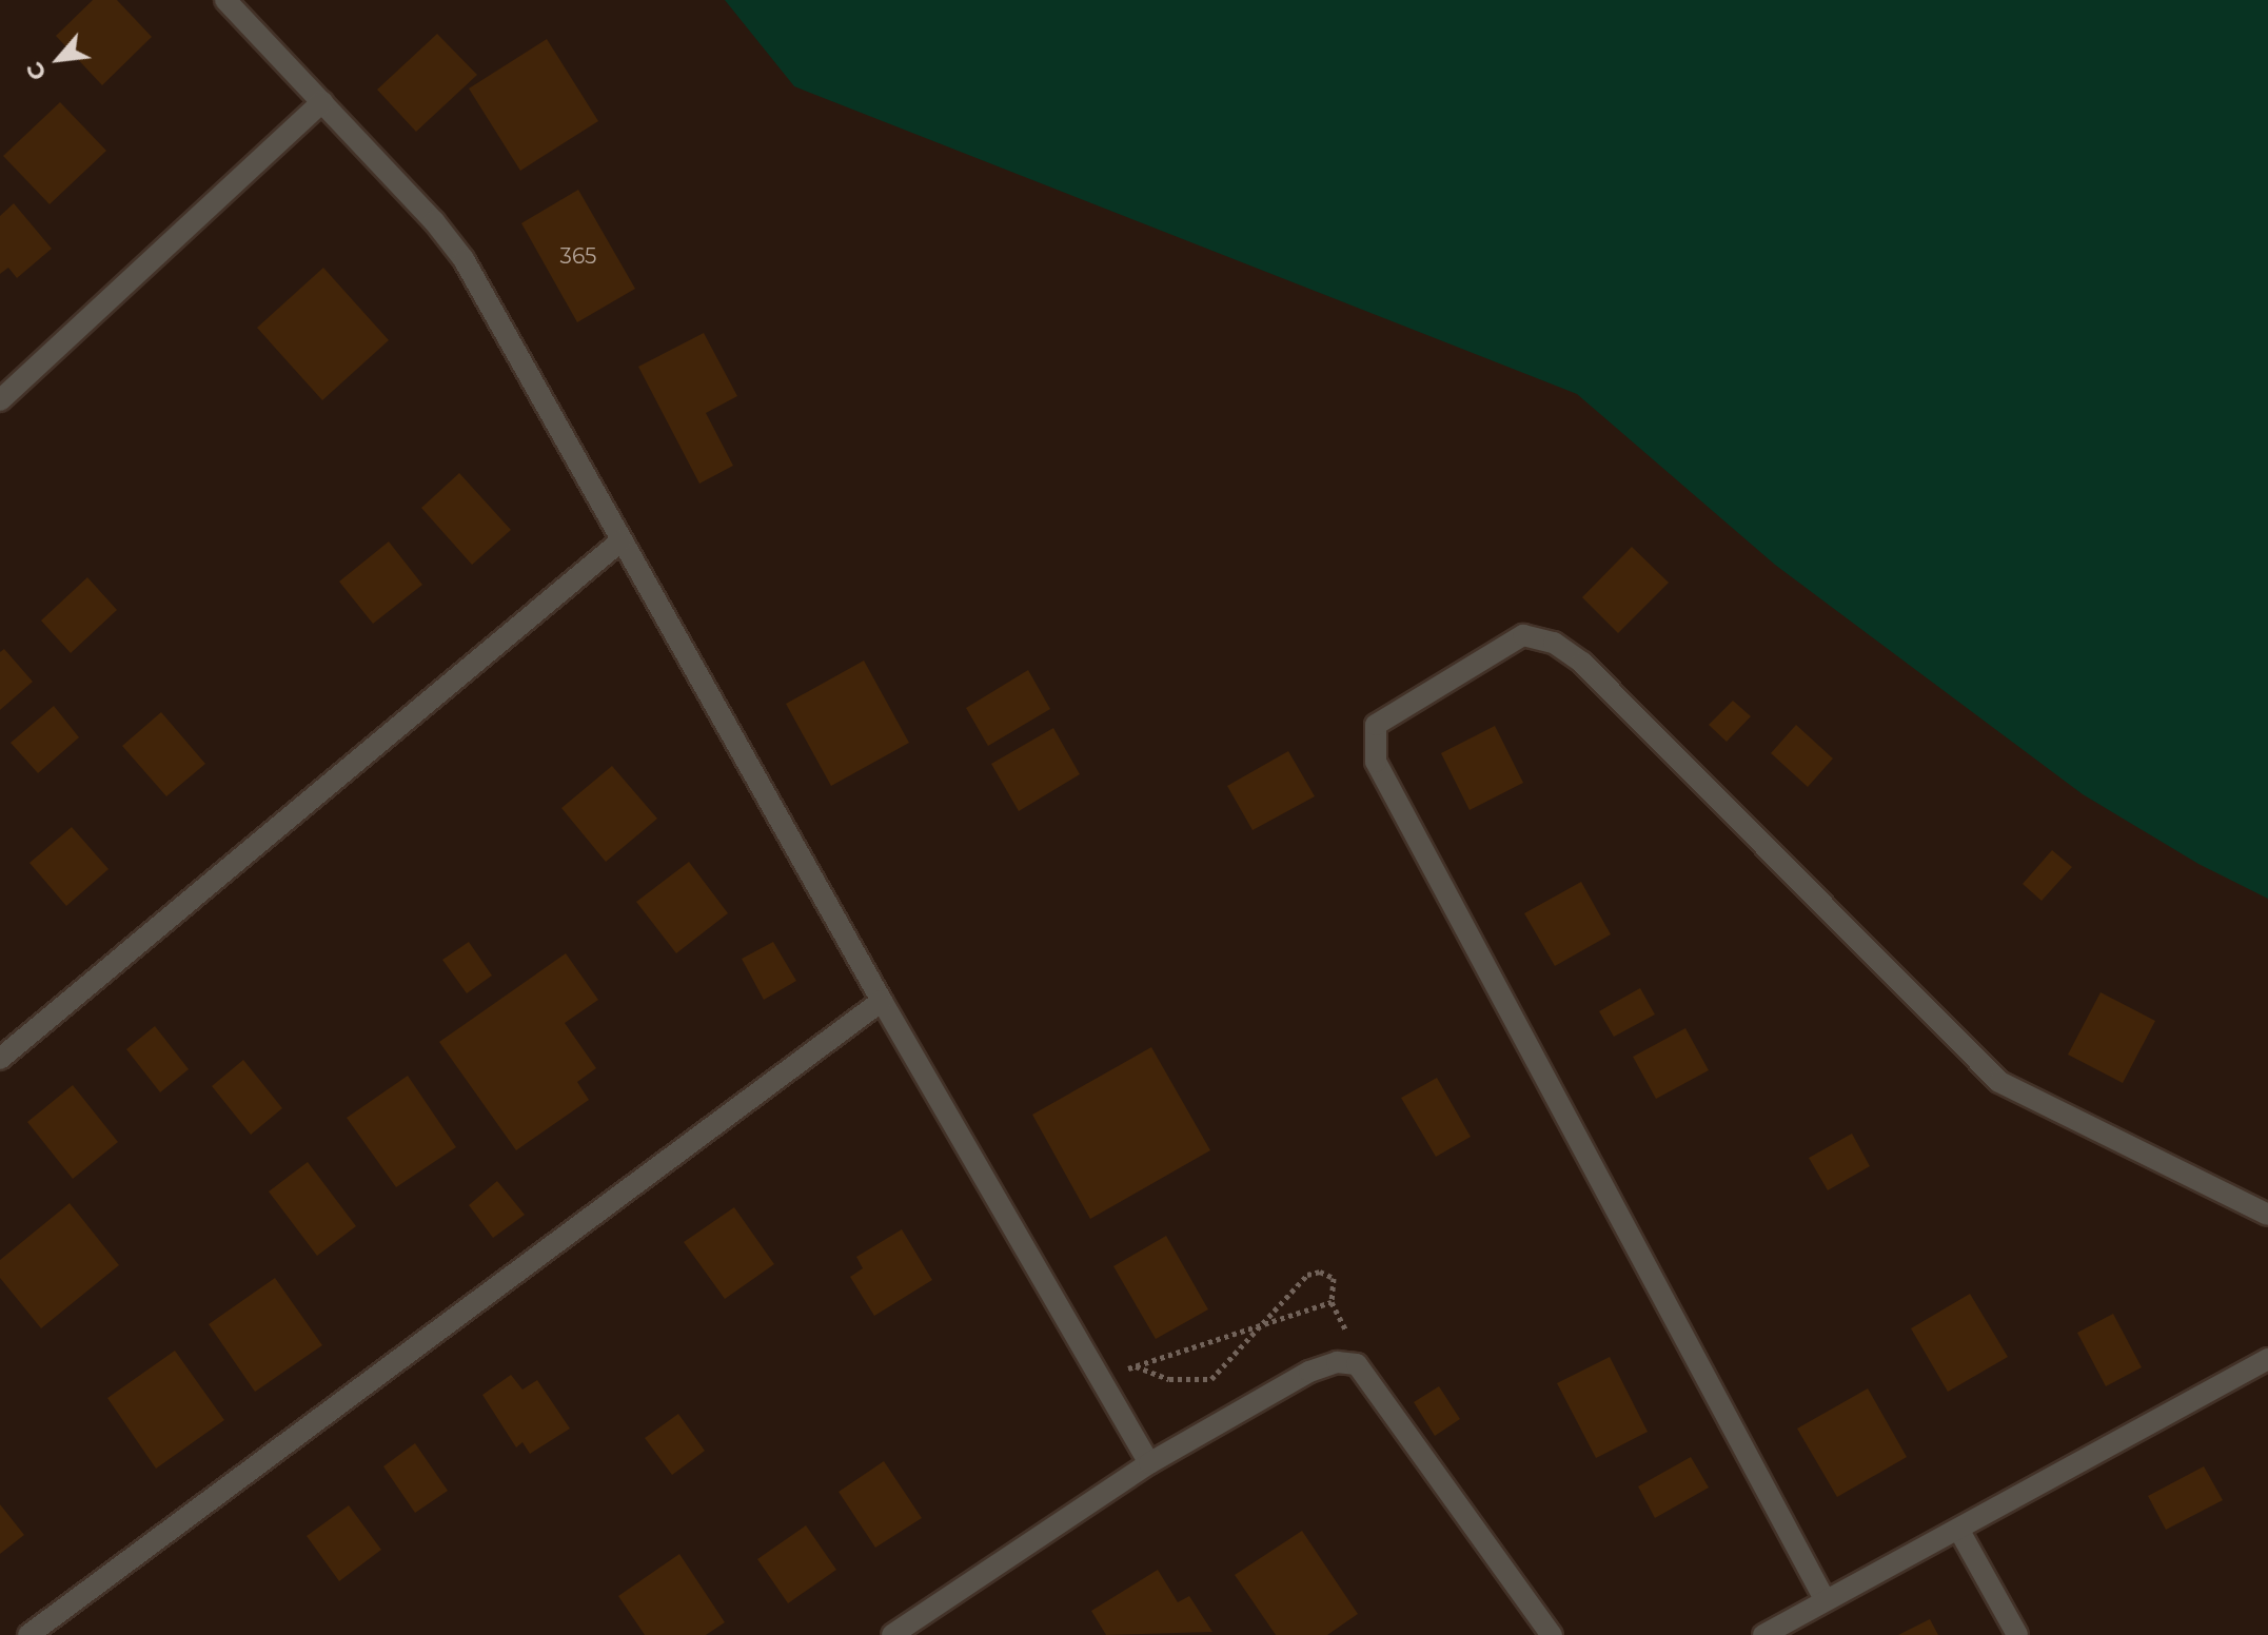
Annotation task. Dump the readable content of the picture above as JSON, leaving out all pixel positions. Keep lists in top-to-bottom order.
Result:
{
  "house_numbers": ["365"],
  "north": "bottom left"
}
